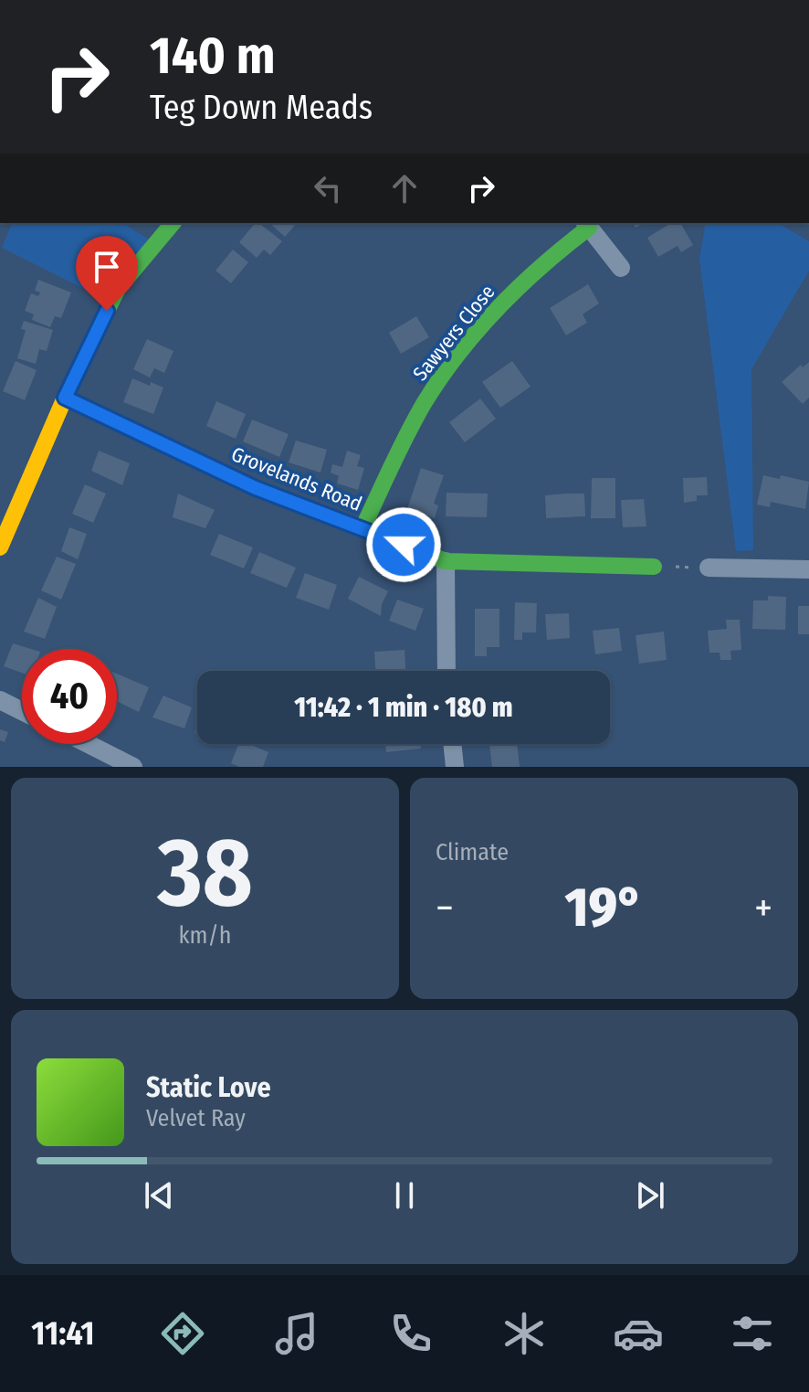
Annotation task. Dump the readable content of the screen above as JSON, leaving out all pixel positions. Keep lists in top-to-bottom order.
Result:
{
  "streets": {
    "street": ["Sawyers Close", "Grovelands Road"]
  },
  "crossings": [
    ["Sawyers Close", "Grovelands Road"]
  ],
  "page": {
    "turn": ["140 m", "Teg Down Meads"],
    "limit": "40",
    "trip": "11:42 · 1 min · 180 m",
    "tile": [
      ["38", "km/h"],
      "Climate"
    ],
    "heat": ["−", "19°", "+"],
    "song": ["Static Love", "Velvet Ray"],
    "tabs": "11:41"
  }
}
